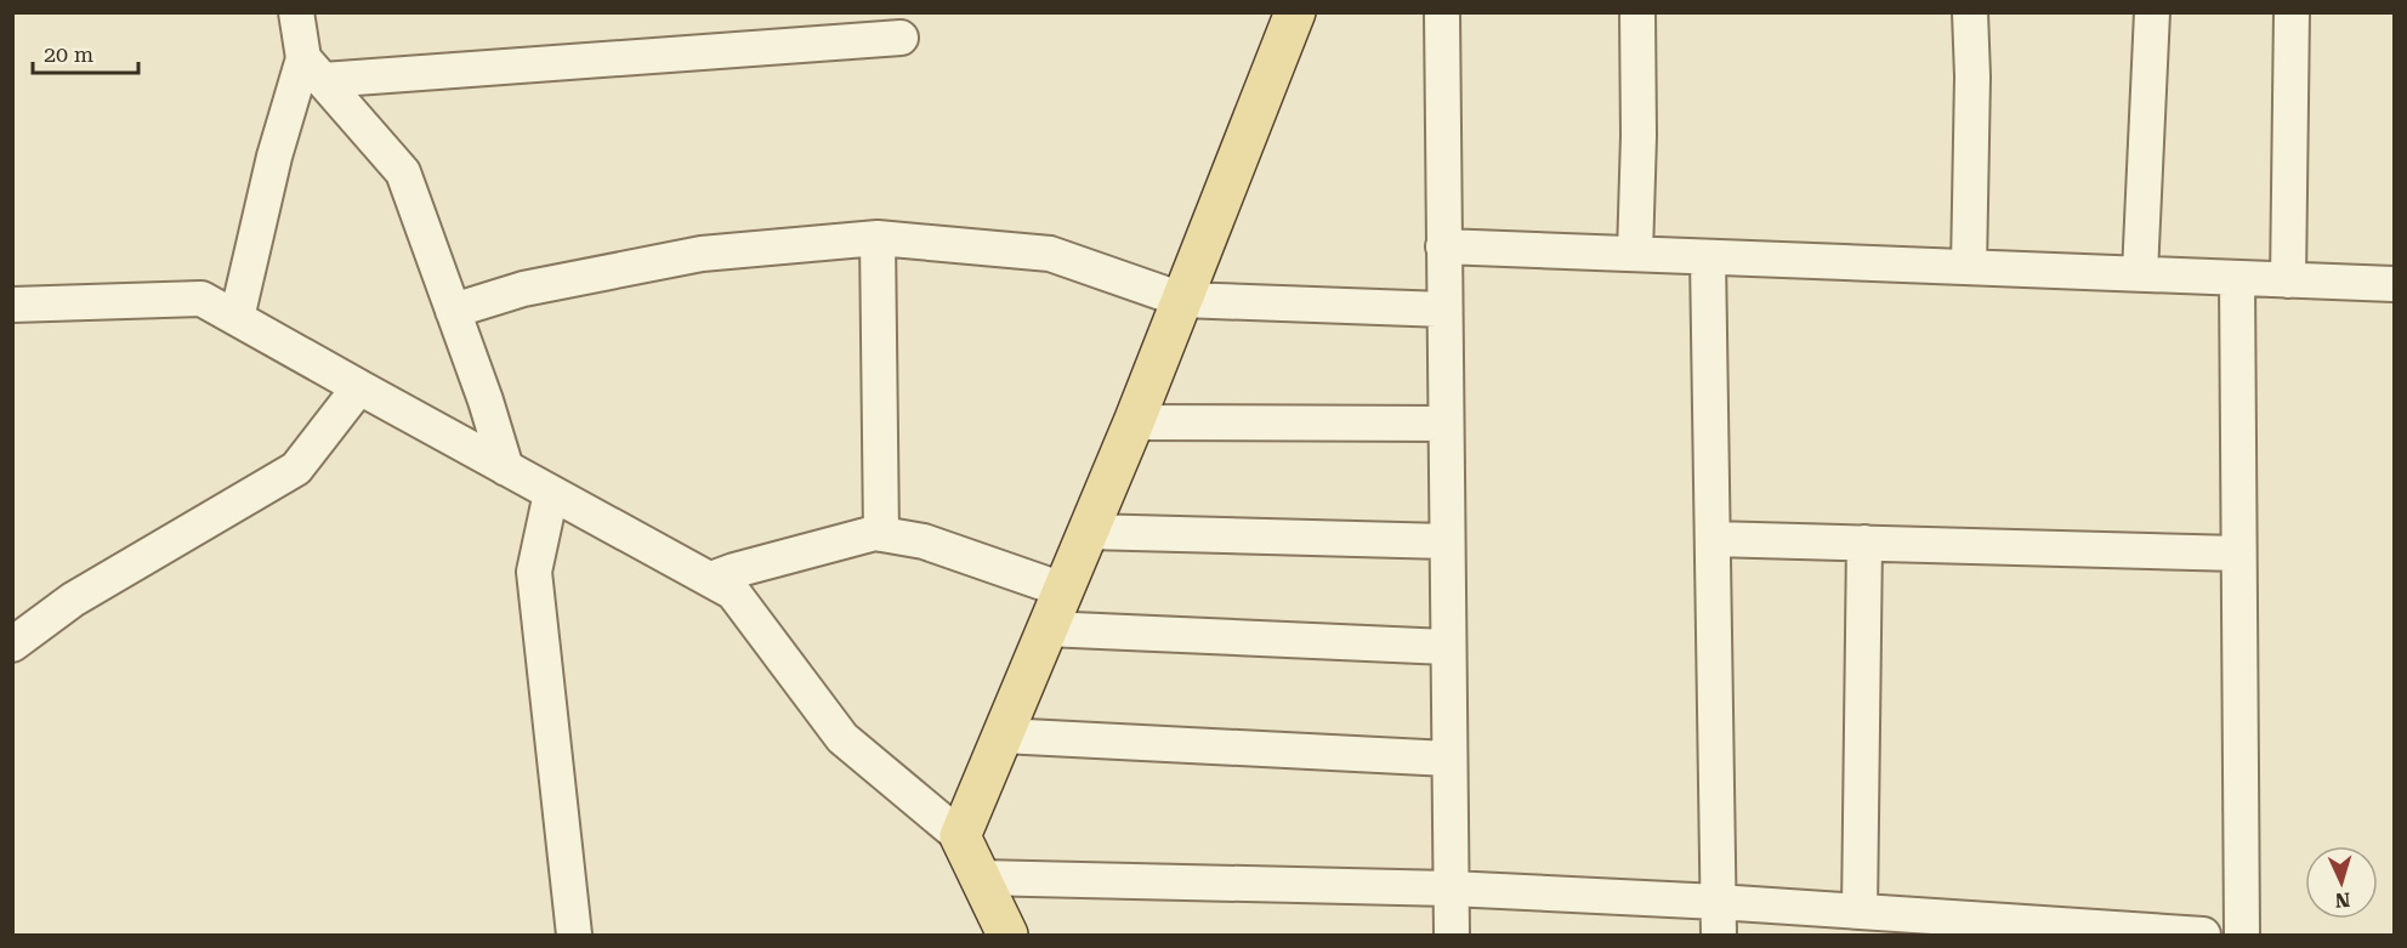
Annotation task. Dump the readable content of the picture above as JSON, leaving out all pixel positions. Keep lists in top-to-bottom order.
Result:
{
  "scale_bar": "20 m",
  "north": "bottom"
}
